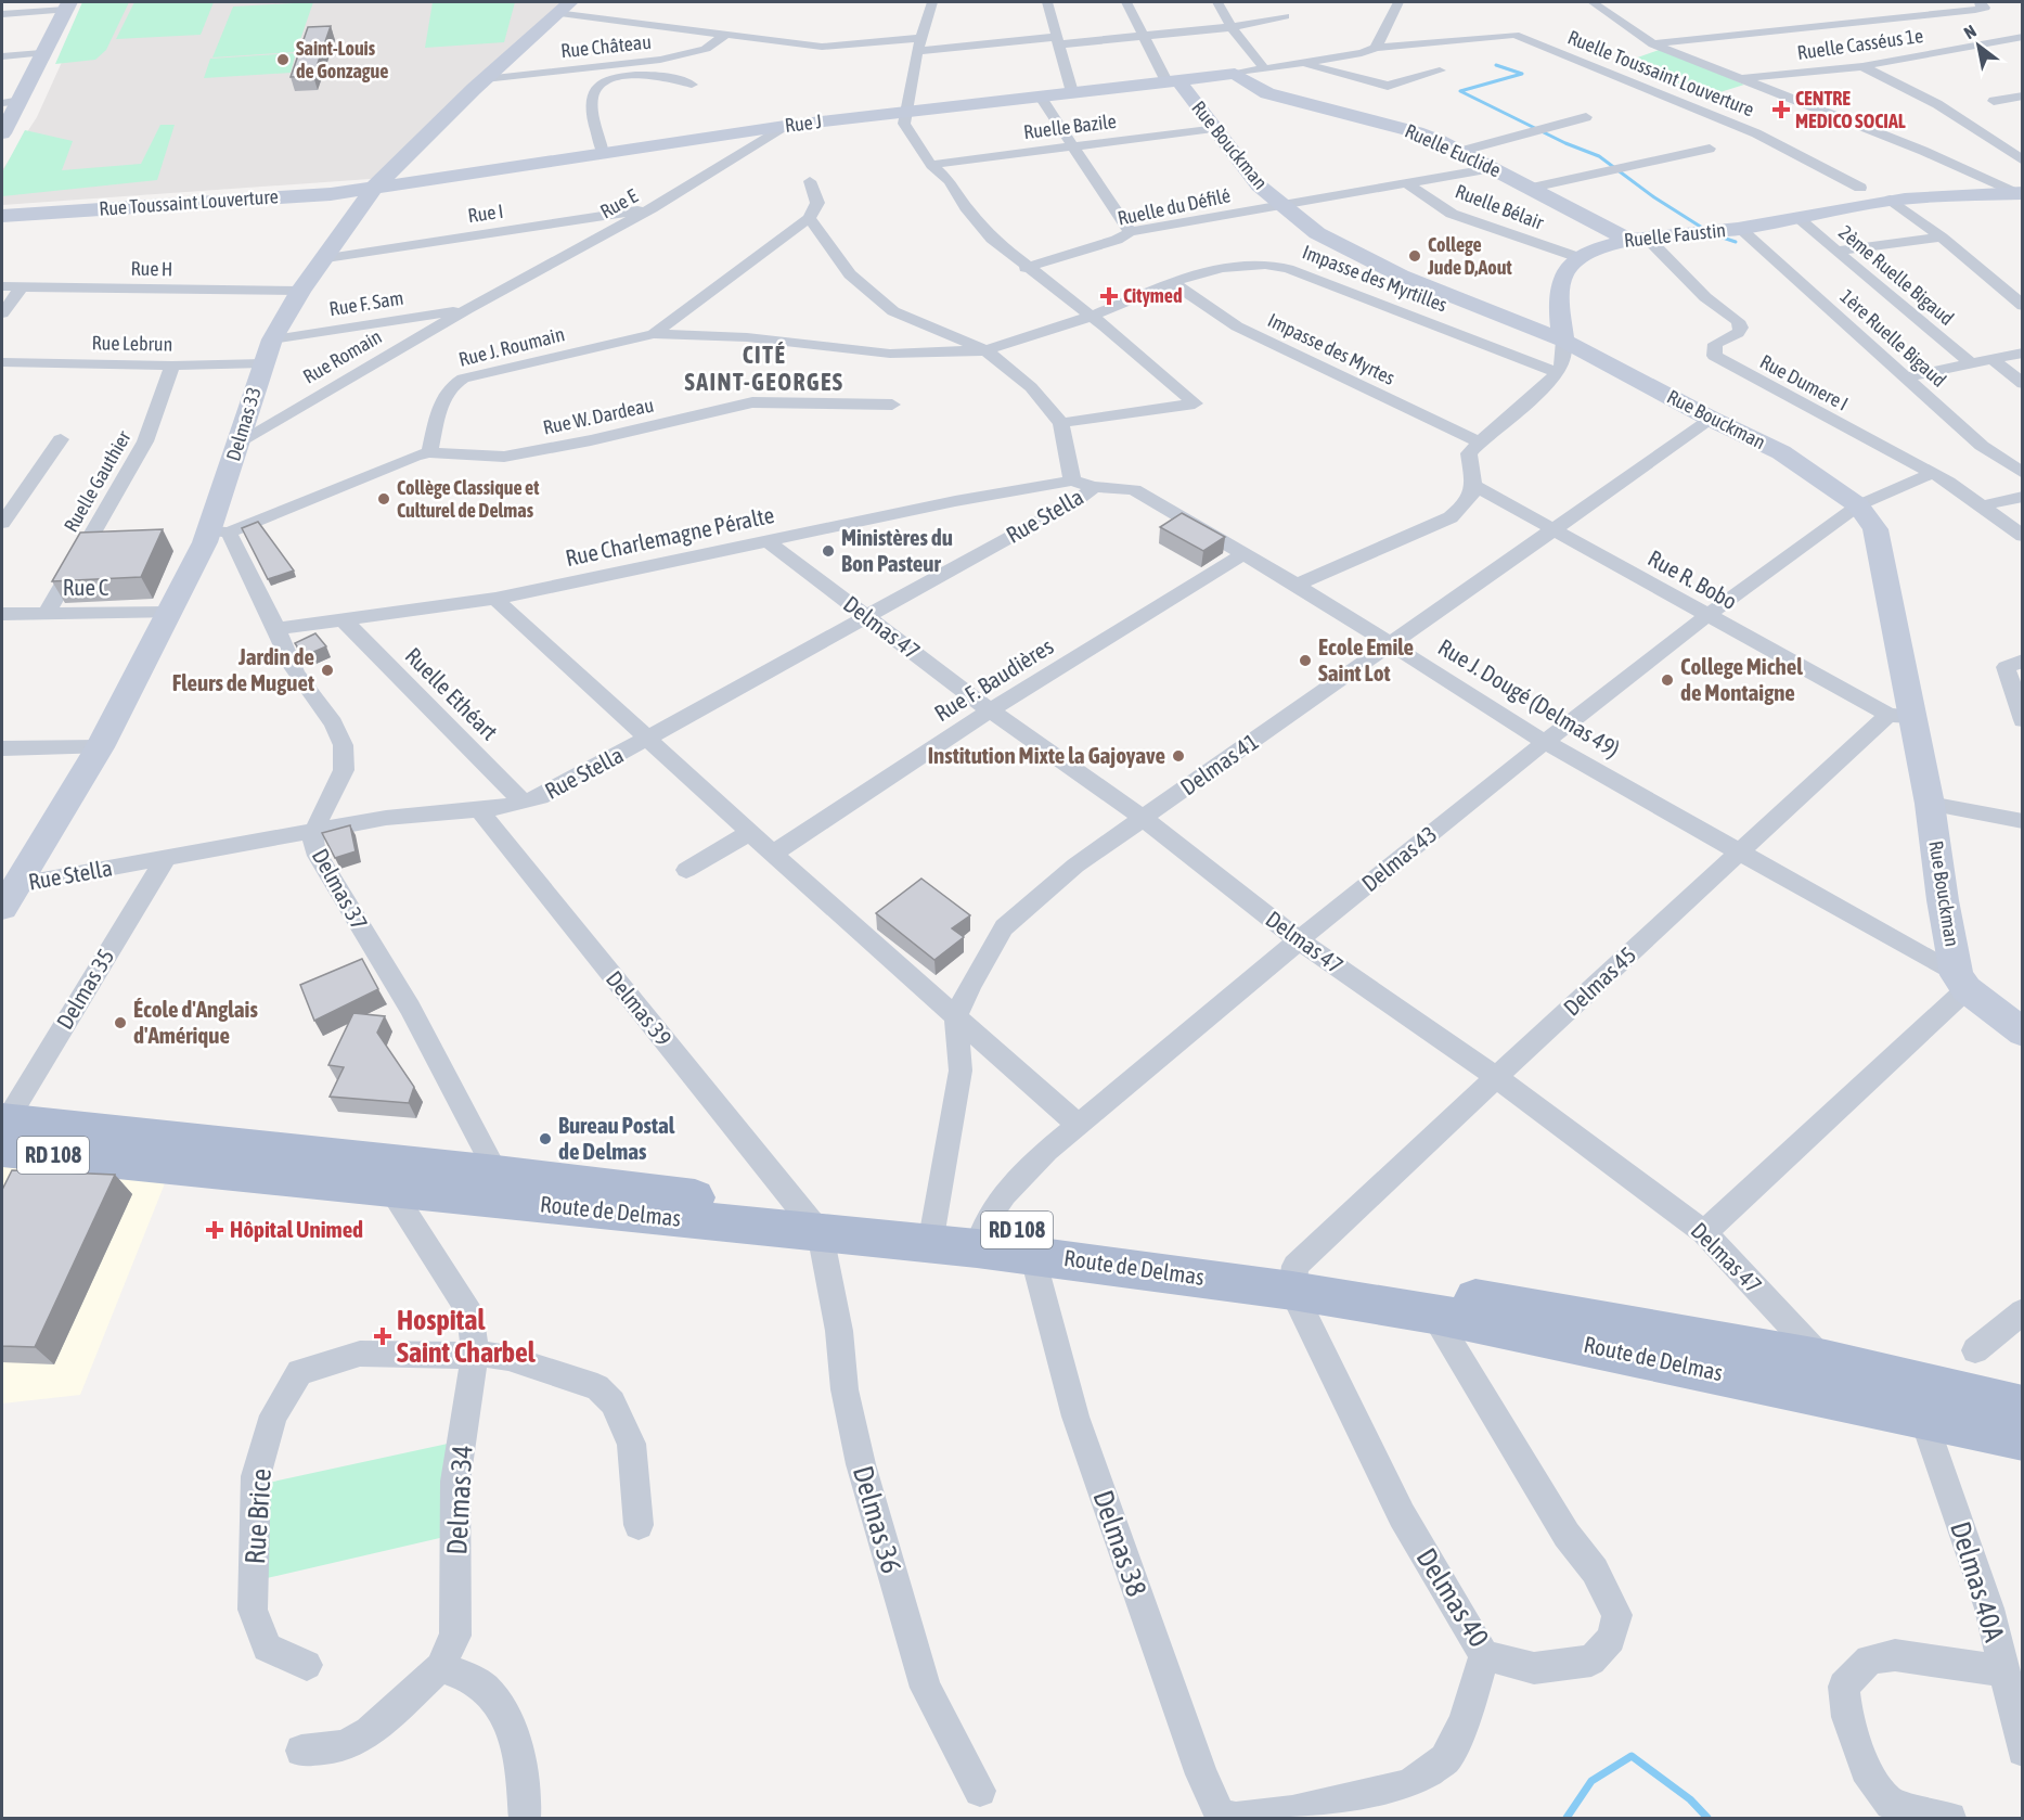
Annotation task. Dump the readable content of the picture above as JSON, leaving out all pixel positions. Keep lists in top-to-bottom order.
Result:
{
  "streets": {
    "main road": ["RD 108", "Route de Delmas"],
    "street": [
      "Ruelle Casséus 1e",
      "Rue Château",
      "Ruelle Toussaint Louverture",
      "Rue J",
      "Ruelle Bazile",
      "Rue Bouckman",
      "Ruelle Euclide",
      "Rue Toussaint Louverture",
      "Rue E",
      "Ruelle du Défilé",
      "Ruelle Bélair",
      "Rue I",
      "Ruelle Faustin",
      "Rue H",
      "2ème Ruelle Bigaud",
      "Impasse des Myrtilles",
      "Rue F. Sam",
      "1ère Ruelle Bigaud",
      "Rue Lebrun",
      "Rue J. Roumain",
      "Impasse des Myrtes",
      "Rue Romain",
      "Rue Dumere I",
      "Rue W. Dardeau",
      "Delmas 33",
      "Ruelle Gauthier",
      "Rue Stella",
      "Rue Charlemagne Péralte",
      "Rue R. Bobo",
      "Rue C",
      "Delmas 47",
      "Rue F. Baudières",
      "Ruelle Ethéart",
      "Rue J. Dougé (Delmas 49)",
      "Delmas 41",
      "Delmas 43",
      "Delmas 37",
      "Delmas 45",
      "Delmas 35",
      "Delmas 39",
      "Delmas 34",
      "Rue Brice",
      "Delmas 36",
      "Delmas 38",
      "Delmas 40A",
      "Delmas 40"
    ]
  },
  "crossings": [
    ["Rue Château", "Delmas 33"],
    ["Rue J", "Rue Bouckman"],
    ["Rue J", "Ruelle Euclide"],
    ["Rue J", "Rue Toussaint Louverture"],
    ["Rue J", "Rue E"],
    ["Rue J", "Delmas 33"],
    ["Ruelle Bazile", "Rue Bouckman"],
    ["Rue Bouckman", "Ruelle du Défilé"],
    ["Rue Bouckman", "Ruelle Faustin"],
    ["Rue Bouckman", "Rue R. Bobo"],
    ["Rue Bouckman", "Rue J. Dougé (Delmas 49)"],
    ["Rue Bouckman", "Delmas 41"],
    ["Rue Bouckman", "Delmas 43"],
    ["Rue Bouckman", "Delmas 45"],
    ["Ruelle Euclide", "Ruelle du Défilé"],
    ["Ruelle Euclide", "Ruelle Faustin"],
    ["Rue Toussaint Louverture", "Delmas 33"],
    ["Rue E", "Rue I"],
    ["Rue E", "Rue F. Sam"],
    ["Rue E", "Rue Romain"],
    ["Ruelle du Défilé", "Ruelle Bélair"],
    ["Ruelle Bélair", "Ruelle Faustin"],
    ["Rue I", "Delmas 33"],
    ["Ruelle Faustin", "2ème Ruelle Bigaud"],
    ["Ruelle Faustin", "Impasse des Myrtilles"],
    ["Ruelle Faustin", "1ère Ruelle Bigaud"],
    ["Ruelle Faustin", "Rue Dumere I"],
    ["Rue H", "Delmas 33"],
    ["Impasse des Myrtilles", "Impasse des Myrtes"],
    ["Rue F. Sam", "Rue Romain"],
    ["Rue F. Sam", "Delmas 33"],
    ["Rue Lebrun", "Delmas 33"],
    ["Rue Lebrun", "Ruelle Gauthier"],
    ["Rue J. Roumain", "Rue W. Dardeau"],
    ["Rue Romain", "Delmas 33"],
    ["Rue Dumere I", "Delmas 43"],
    ["Delmas 33", "Rue Stella"],
    ["Delmas 33", "Rue C"],
    ["Delmas 33", "Delmas 37"],
    ["Ruelle Gauthier", "Rue C"],
    ["Rue Stella", "Delmas 47"],
    ["Rue Stella", "Ruelle Ethéart"],
    ["Rue Stella", "Rue J. Dougé (Delmas 49)"],
    ["Rue Stella", "Delmas 37"],
    ["Rue Stella", "Delmas 35"],
    ["Rue Stella", "Delmas 39"],
    ["Rue Charlemagne Péralte", "Delmas 47"],
    ["Rue Charlemagne Péralte", "Ruelle Ethéart"],
    ["Rue Charlemagne Péralte", "Rue J. Dougé (Delmas 49)"],
    ["Rue Charlemagne Péralte", "Delmas 37"],
    ["Rue R. Bobo", "Delmas 41"],
    ["Rue R. Bobo", "Delmas 43"],
    ["Rue R. Bobo", "Delmas 45"],
    ["Delmas 47", "Rue F. Baudières"],
    ["Delmas 47", "Delmas 41"],
    ["Delmas 47", "Delmas 43"],
    ["Delmas 47", "Delmas 45"],
    ["Delmas 47", "Route de Delmas"],
    ["Rue F. Baudières", "Rue J. Dougé (Delmas 49)"],
    ["Rue J. Dougé (Delmas 49)", "Delmas 41"],
    ["Rue J. Dougé (Delmas 49)", "Delmas 43"],
    ["Rue J. Dougé (Delmas 49)", "Delmas 45"],
    ["Delmas 41", "Route de Delmas"],
    ["Delmas 43", "Route de Delmas"],
    ["Delmas 37", "Route de Delmas"],
    ["Delmas 45", "Route de Delmas"],
    ["Delmas 45", "Delmas 40"],
    ["Delmas 35", "Route de Delmas"],
    ["Delmas 39", "Route de Delmas"],
    ["Delmas 39", "Delmas 36"],
    ["Route de Delmas", "Delmas 34"],
    ["Route de Delmas", "Delmas 36"],
    ["Route de Delmas", "Delmas 38"],
    ["Route de Delmas", "Delmas 40A"],
    ["Route de Delmas", "Delmas 40"],
    ["Delmas 34", "Rue Brice"]
  ],
  "districts": ["CITÉ SAINT-GEORGES"],
  "places": {
    "other": [
      "Saint-Louis de Gonzague",
      "College Jude D,Aout",
      "Collège Classique et Culturel de Delmas",
      "Ministères du Bon Pasteur",
      "Ecole Emile Saint Lot",
      "Jardin de Fleurs de Muguet",
      "College Michel de Montaigne",
      "Institution Mixte la Gajoyave",
      "École d'Anglais d'Amérique",
      "Bureau Postal de Delmas"
    ],
    "health": [
      "CENTRE MEDICO SOCIAL",
      "Citymed",
      "Hôpital Unimed",
      "Hospital Saint Charbel"
    ]
  },
  "north": "top left"
}
